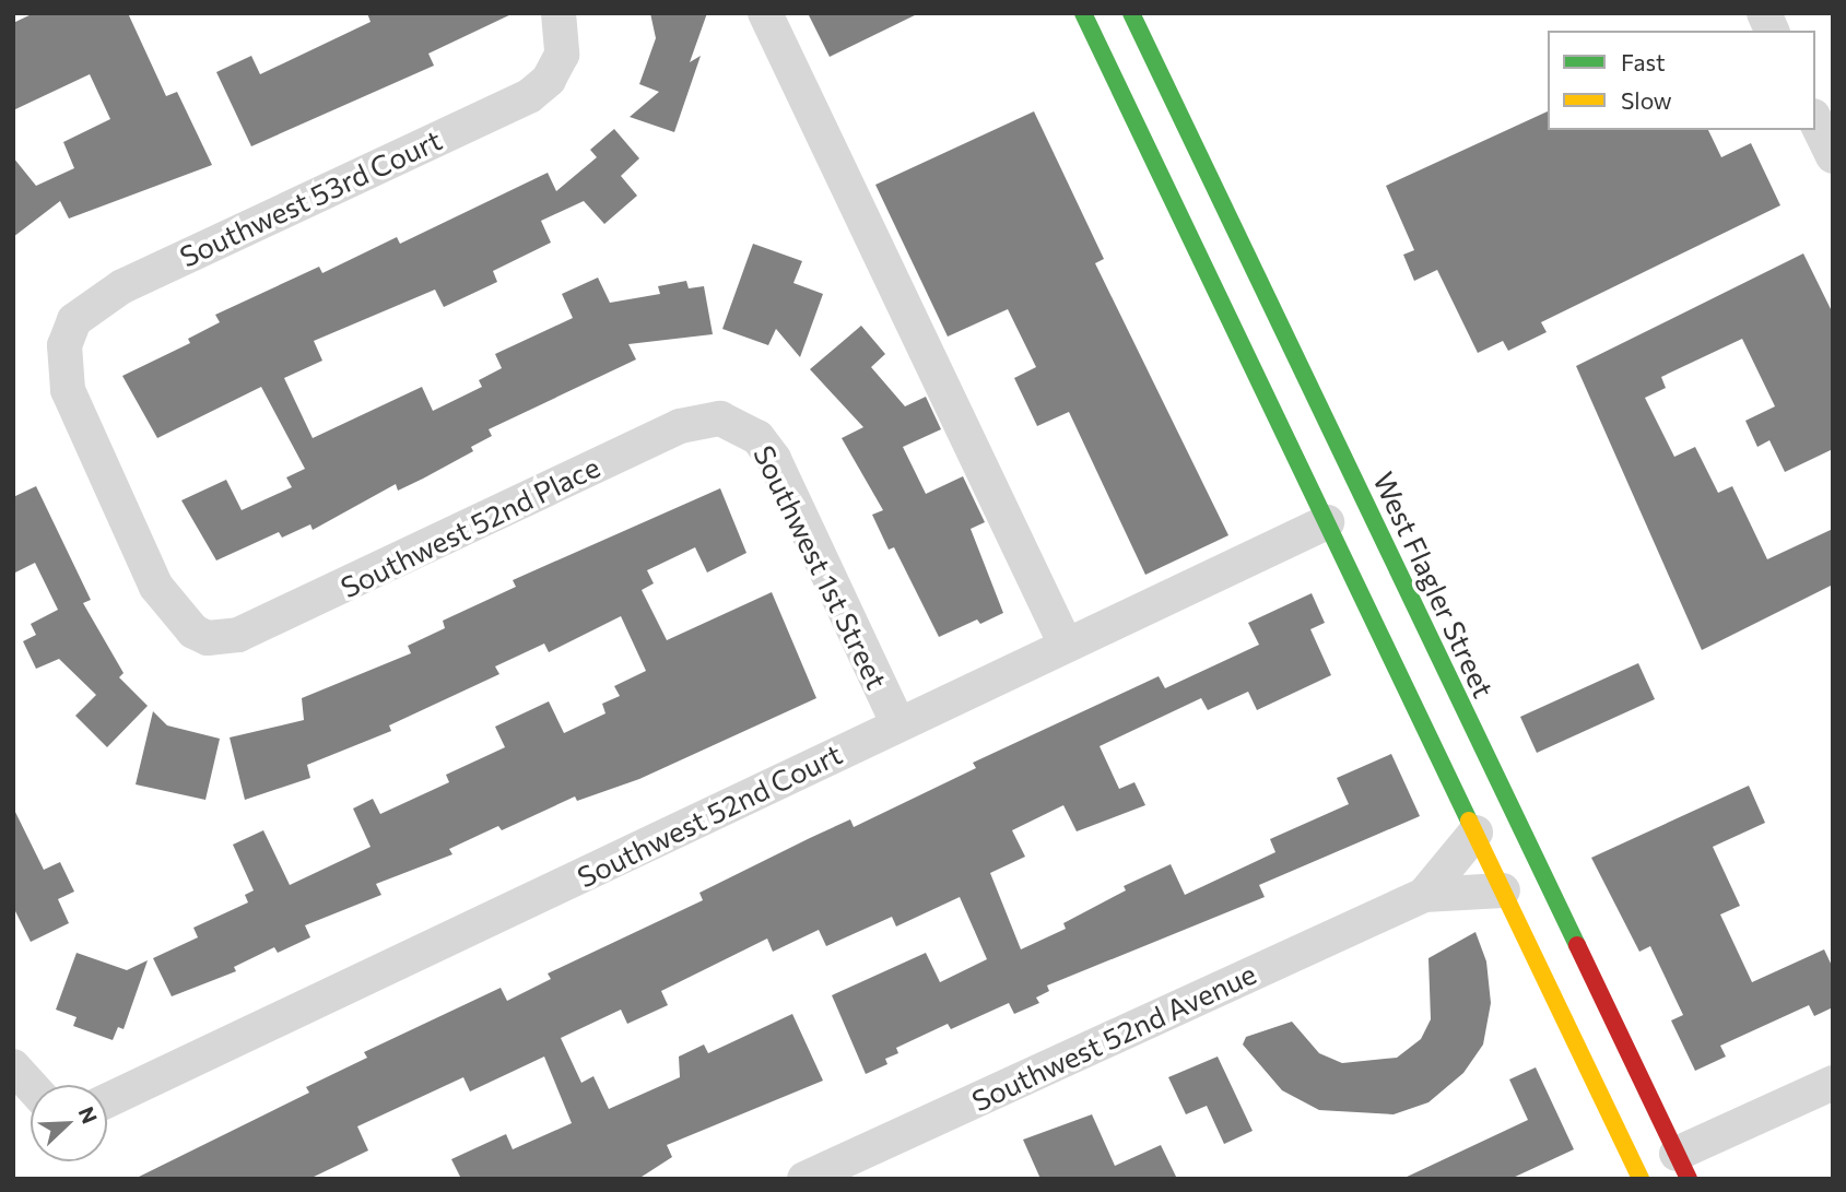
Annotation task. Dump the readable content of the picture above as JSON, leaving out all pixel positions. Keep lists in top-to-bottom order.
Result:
{
  "streets": {
    "main road": ["West Flagler Street"],
    "street": [
      "Southwest 53rd Court",
      "Southwest 52nd Place",
      "Southwest 1st Street",
      "Southwest 52nd Court",
      "Southwest 52nd Avenue"
    ]
  },
  "crossings": [
    ["Southwest 53rd Court", "Southwest 52nd Place"],
    ["Southwest 52nd Place", "Southwest 1st Street"],
    ["Southwest 1st Street", "Southwest 52nd Court"]
  ],
  "legend": ["Fast", "Slow"],
  "north": "top right"
}
